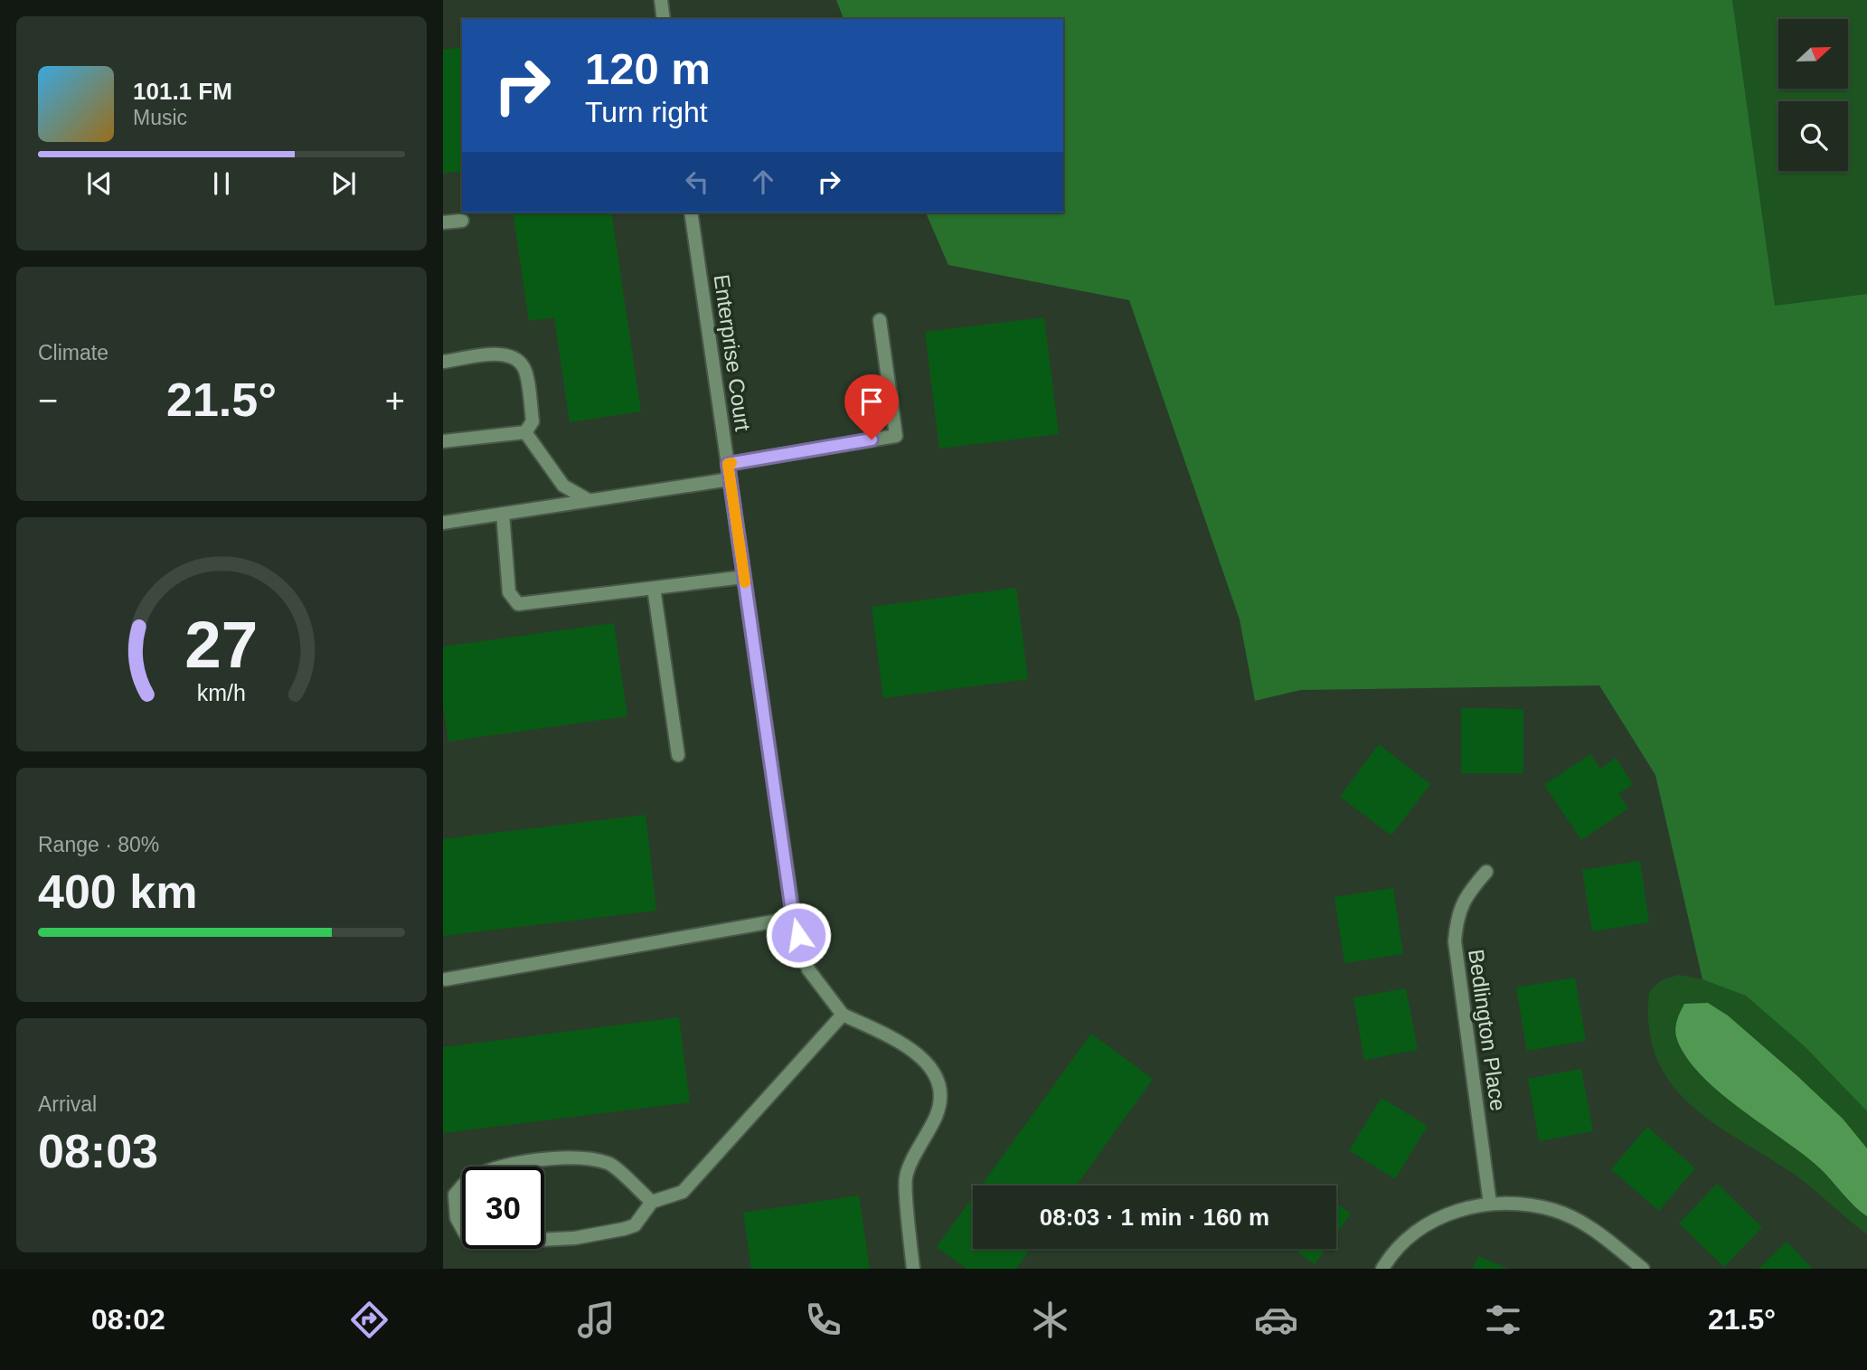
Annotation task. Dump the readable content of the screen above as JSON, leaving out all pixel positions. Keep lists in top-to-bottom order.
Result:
{
  "streets": {
    "street": ["Enterprise Court", "Bedlington Place"]
  },
  "north": "right",
  "page": {
    "turn": ["120 m", "Turn right"],
    "song": ["101.1 FM", "Music"],
    "tile": [
      "Climate",
      ["Range · 80%", "400 km"],
      ["Arrival", "08:03"]
    ],
    "heat": ["−", "21.5°", "+"],
    "limit": "30",
    "trip": "08:03 · 1 min · 160 m",
    "tabs": ["08:02", "21.5°"],
    "gauge": ["27", "km/h"]
  }
}
